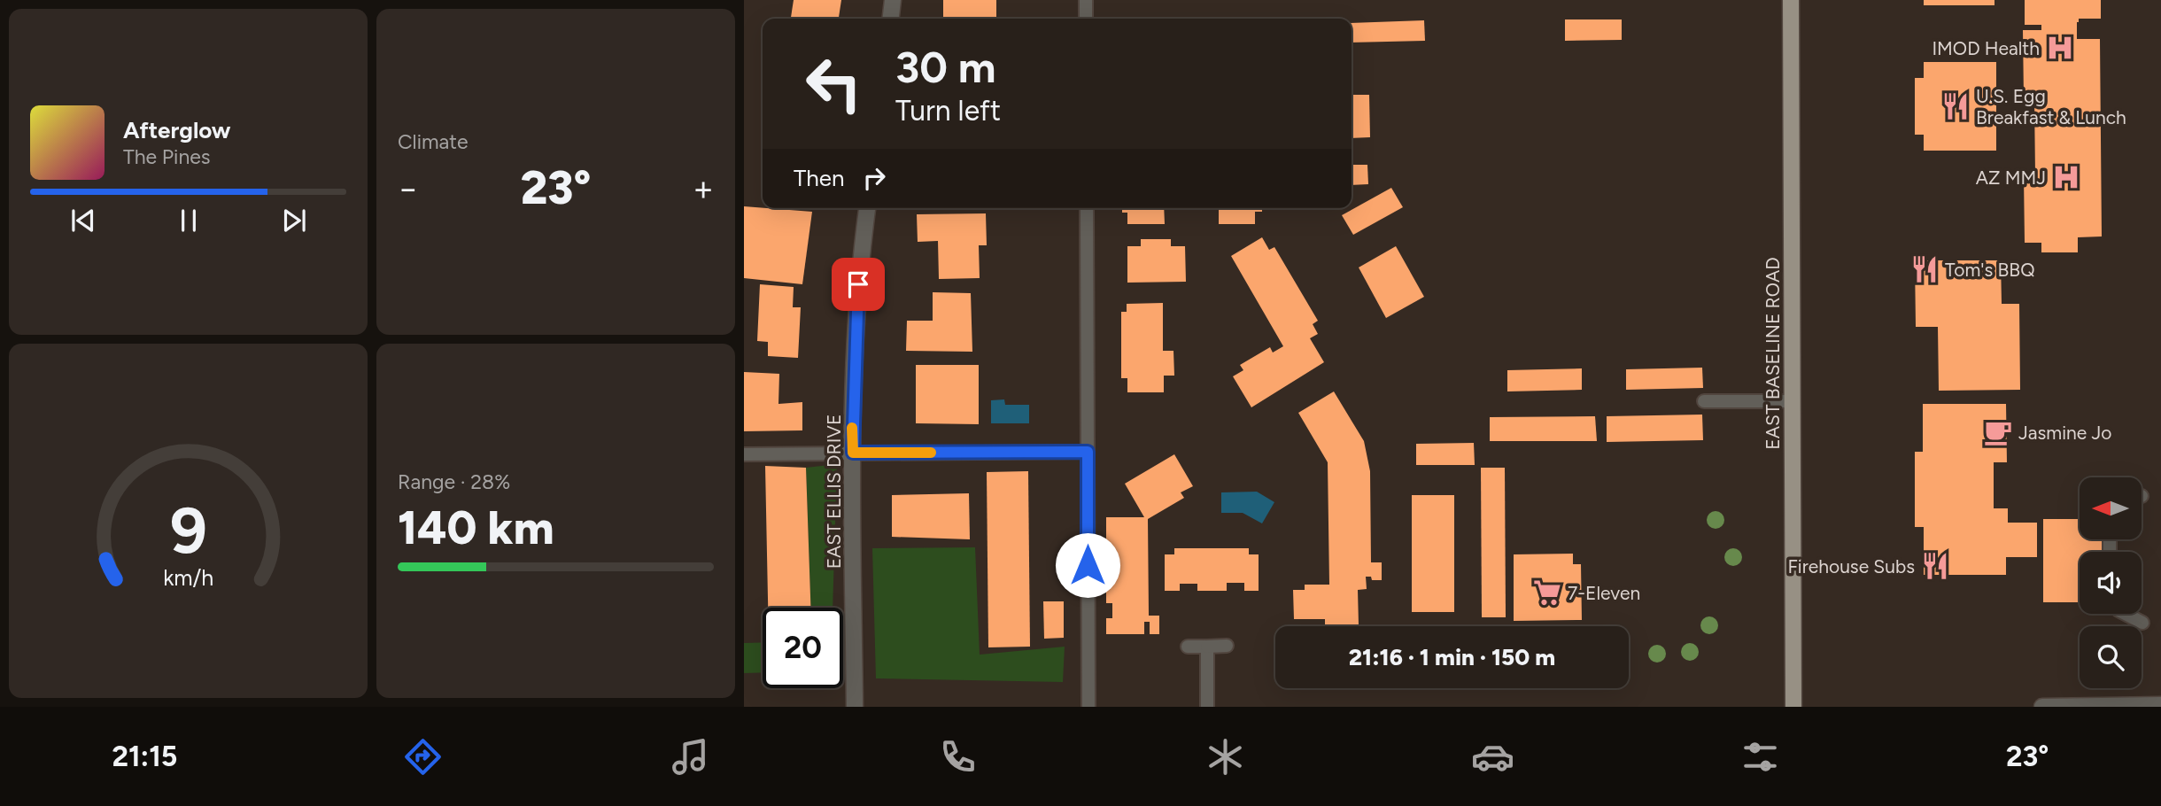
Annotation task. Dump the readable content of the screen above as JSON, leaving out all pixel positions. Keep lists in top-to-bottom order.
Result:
{
  "streets": {
    "main road": ["EAST BASELINE ROAD"],
    "street": ["EAST ELLIS DRIVE"]
  },
  "places": {
    "hospital": ["IMOD Health", "AZ MMJ"],
    "restaurant": ["U.S. Egg Breakfast & Lunch", "Tom's BBQ", "Firehouse Subs"],
    "cafe": ["Jasmine Jo"],
    "supermarket": ["7-Eleven"]
  },
  "north": "left",
  "page": {
    "tile": [
      "Climate",
      ["Range · 28%", "140 km"]
    ],
    "turn": ["30 m", "Turn left"],
    "song": ["Afterglow", "The Pines"],
    "then": "Then",
    "heat": ["−", "23°", "+"],
    "limit": "20",
    "trip": "21:16 · 1 min · 150 m",
    "tabs": ["21:15", "23°"],
    "gauge": ["9", "km/h"]
  }
}
